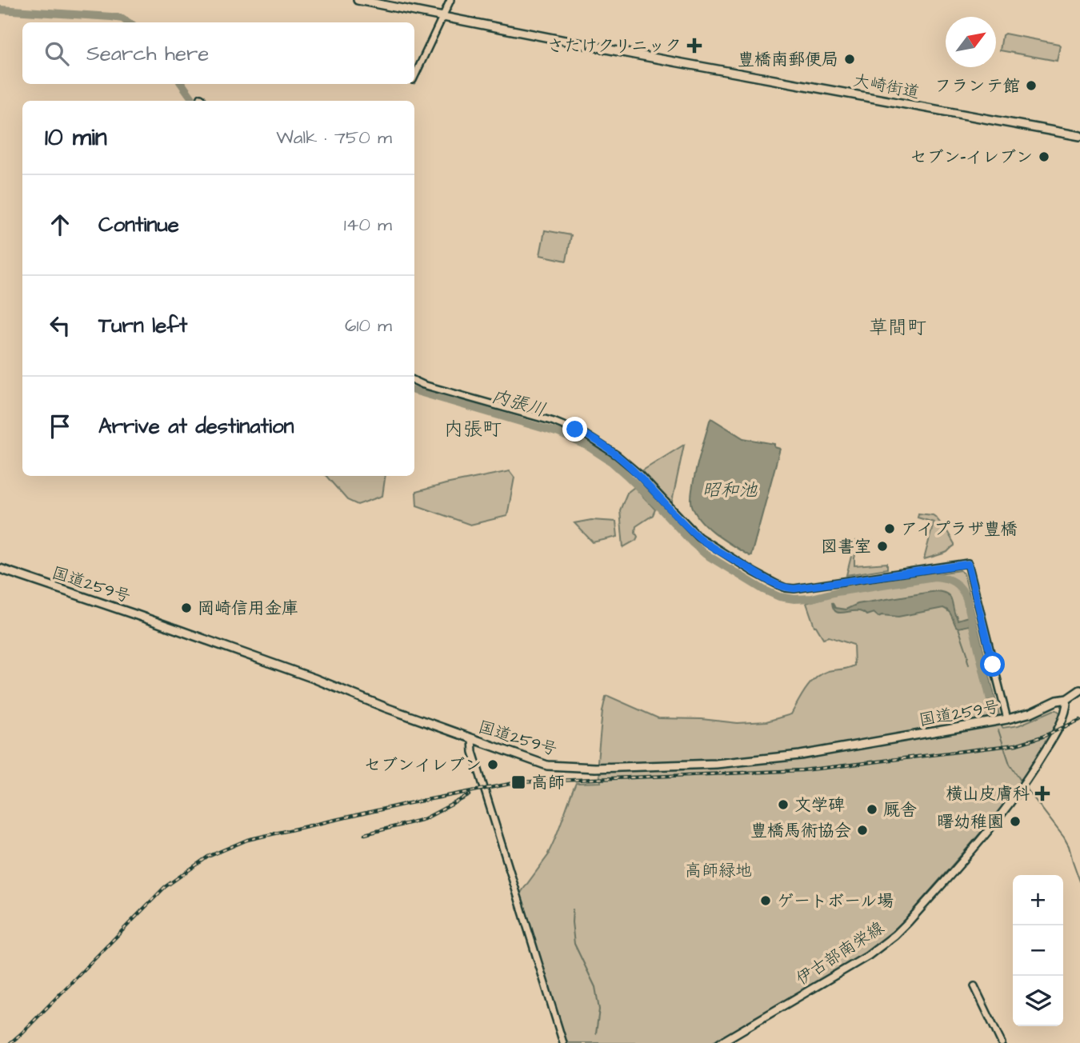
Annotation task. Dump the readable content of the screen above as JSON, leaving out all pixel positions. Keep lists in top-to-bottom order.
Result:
{
  "streets": {
    "main road": ["大崎街道", "国道259号", "伊古部南栄線"]
  },
  "crossings": [
    ["国道259号", "伊古部南栄線"]
  ],
  "districts": ["草間町", "内張町"],
  "water": ["内張川", "昭和池"],
  "parks": ["高師緑地"],
  "places": {
    "health": ["さたけクリニック", "横山皮膚科"],
    "other": [
      "豊橋南郵便局",
      "フランテ館",
      "セブン-イレブン",
      "アイプラザ豊橋",
      "図書室",
      "岡崎信用金庫",
      "セブンイレブン",
      "文学碑",
      "厩舎",
      "曙幼稚園",
      "豊橋馬術協会",
      "ゲートボール場"
    ],
    "transit": ["高師"]
  },
  "north": "top right",
  "page": {
    "search": "Search here",
    "heading": ["10 min", "Walk · 750 m"],
    "list": [
      ["Continue", "140 m"],
      ["Turn left", "610 m"],
      "Arrive at destination"
    ],
    "map_buttons": ["+", "−"]
  }
}
